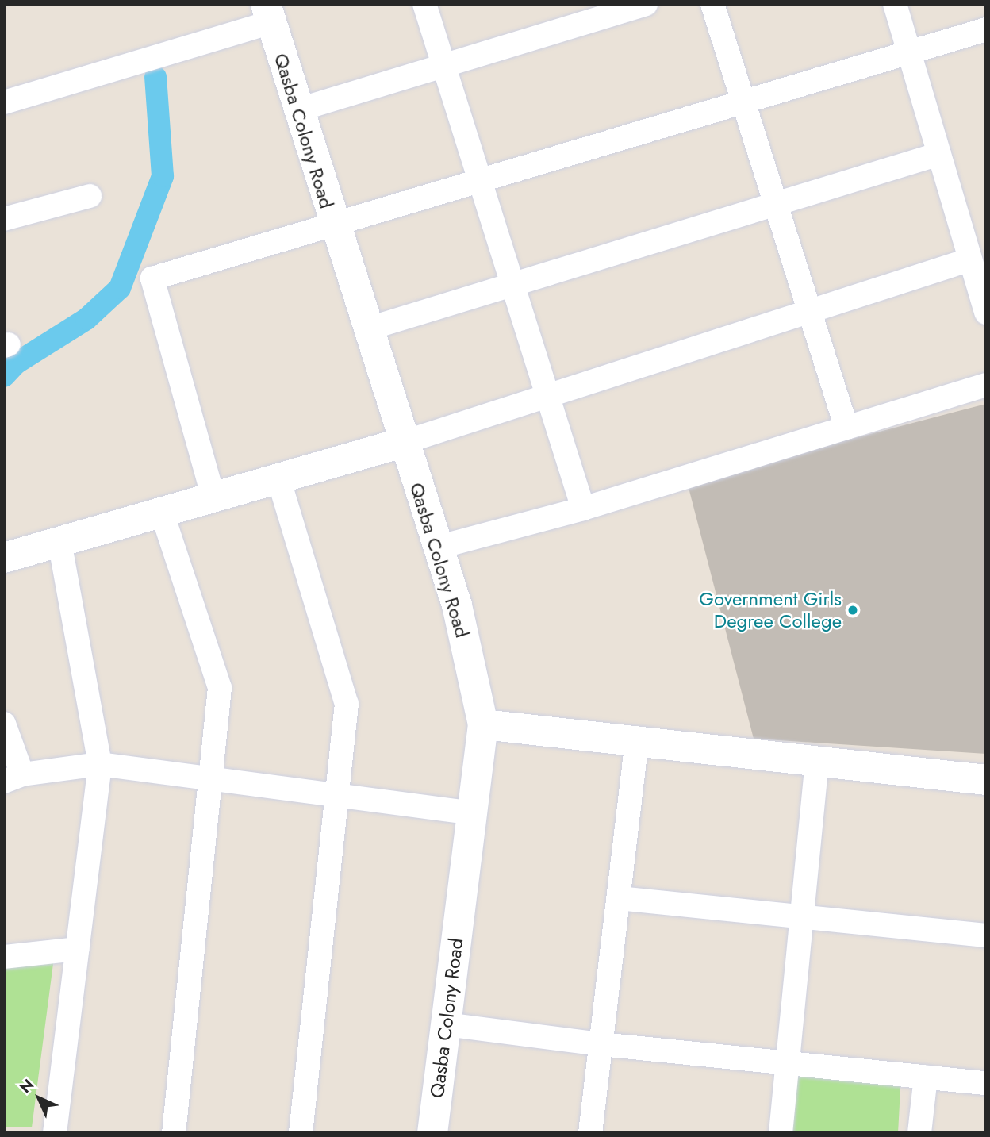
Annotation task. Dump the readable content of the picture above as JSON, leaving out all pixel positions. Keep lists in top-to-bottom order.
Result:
{
  "streets": {
    "street": ["Qasba Colony Road"]
  },
  "places": ["Government Girls Degree College"],
  "north": "top left"
}
